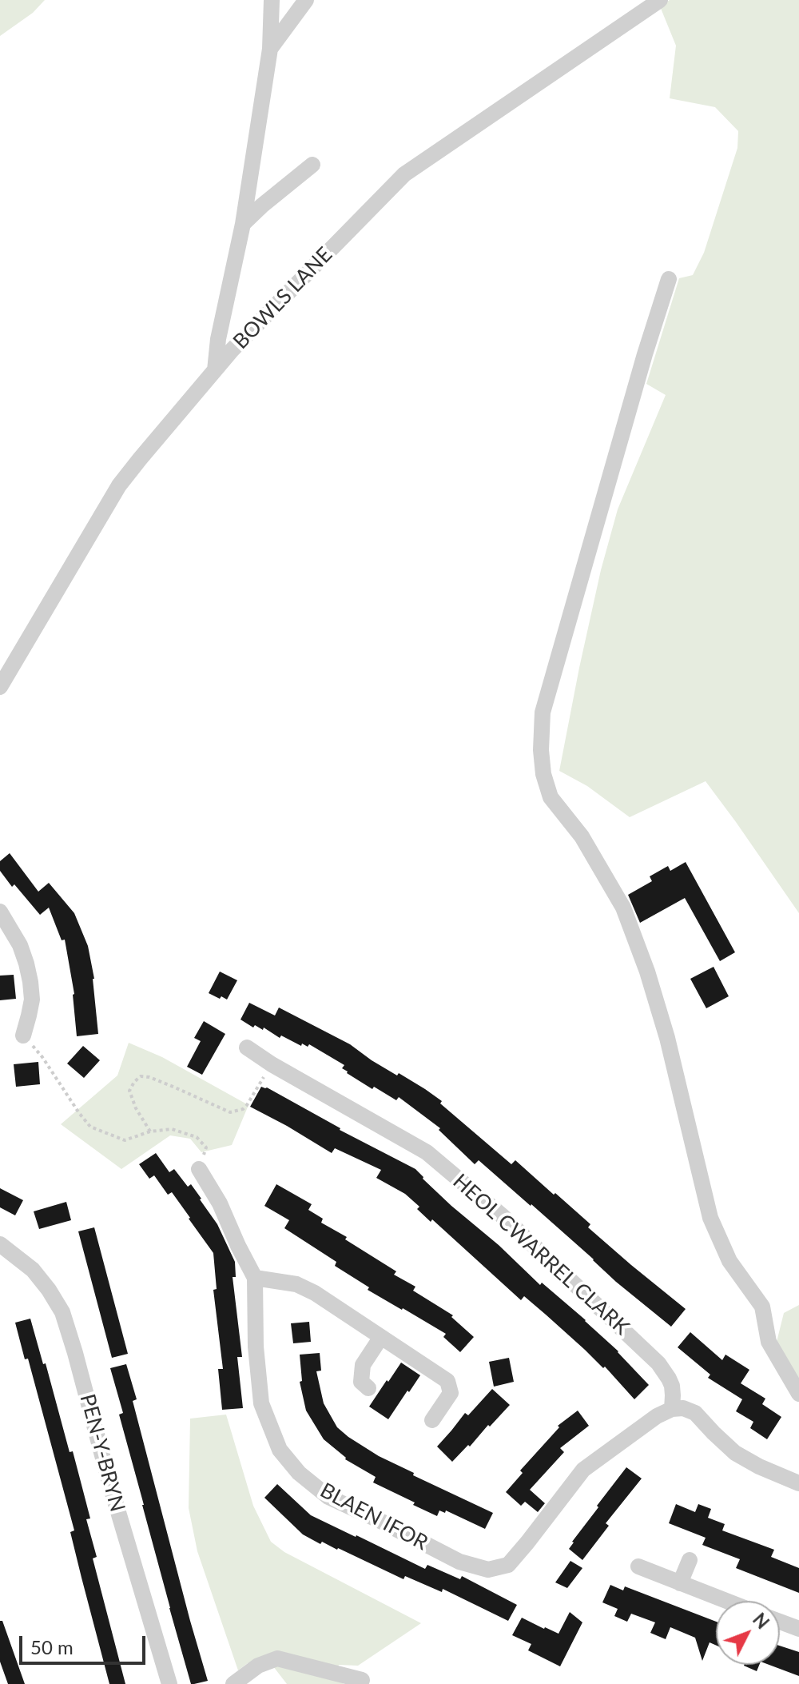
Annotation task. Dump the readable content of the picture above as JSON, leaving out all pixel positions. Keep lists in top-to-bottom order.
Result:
{
  "streets": {
    "street": [
      "BOWLS LANE",
      "HEOL CWARREL CLARK",
      "PEN-Y-BRYN",
      "BLAEN IFOR"
    ]
  },
  "crossings": [
    ["HEOL CWARREL CLARK", "BLAEN IFOR"]
  ],
  "scale_bar": "50 m",
  "north": "top right"
}
